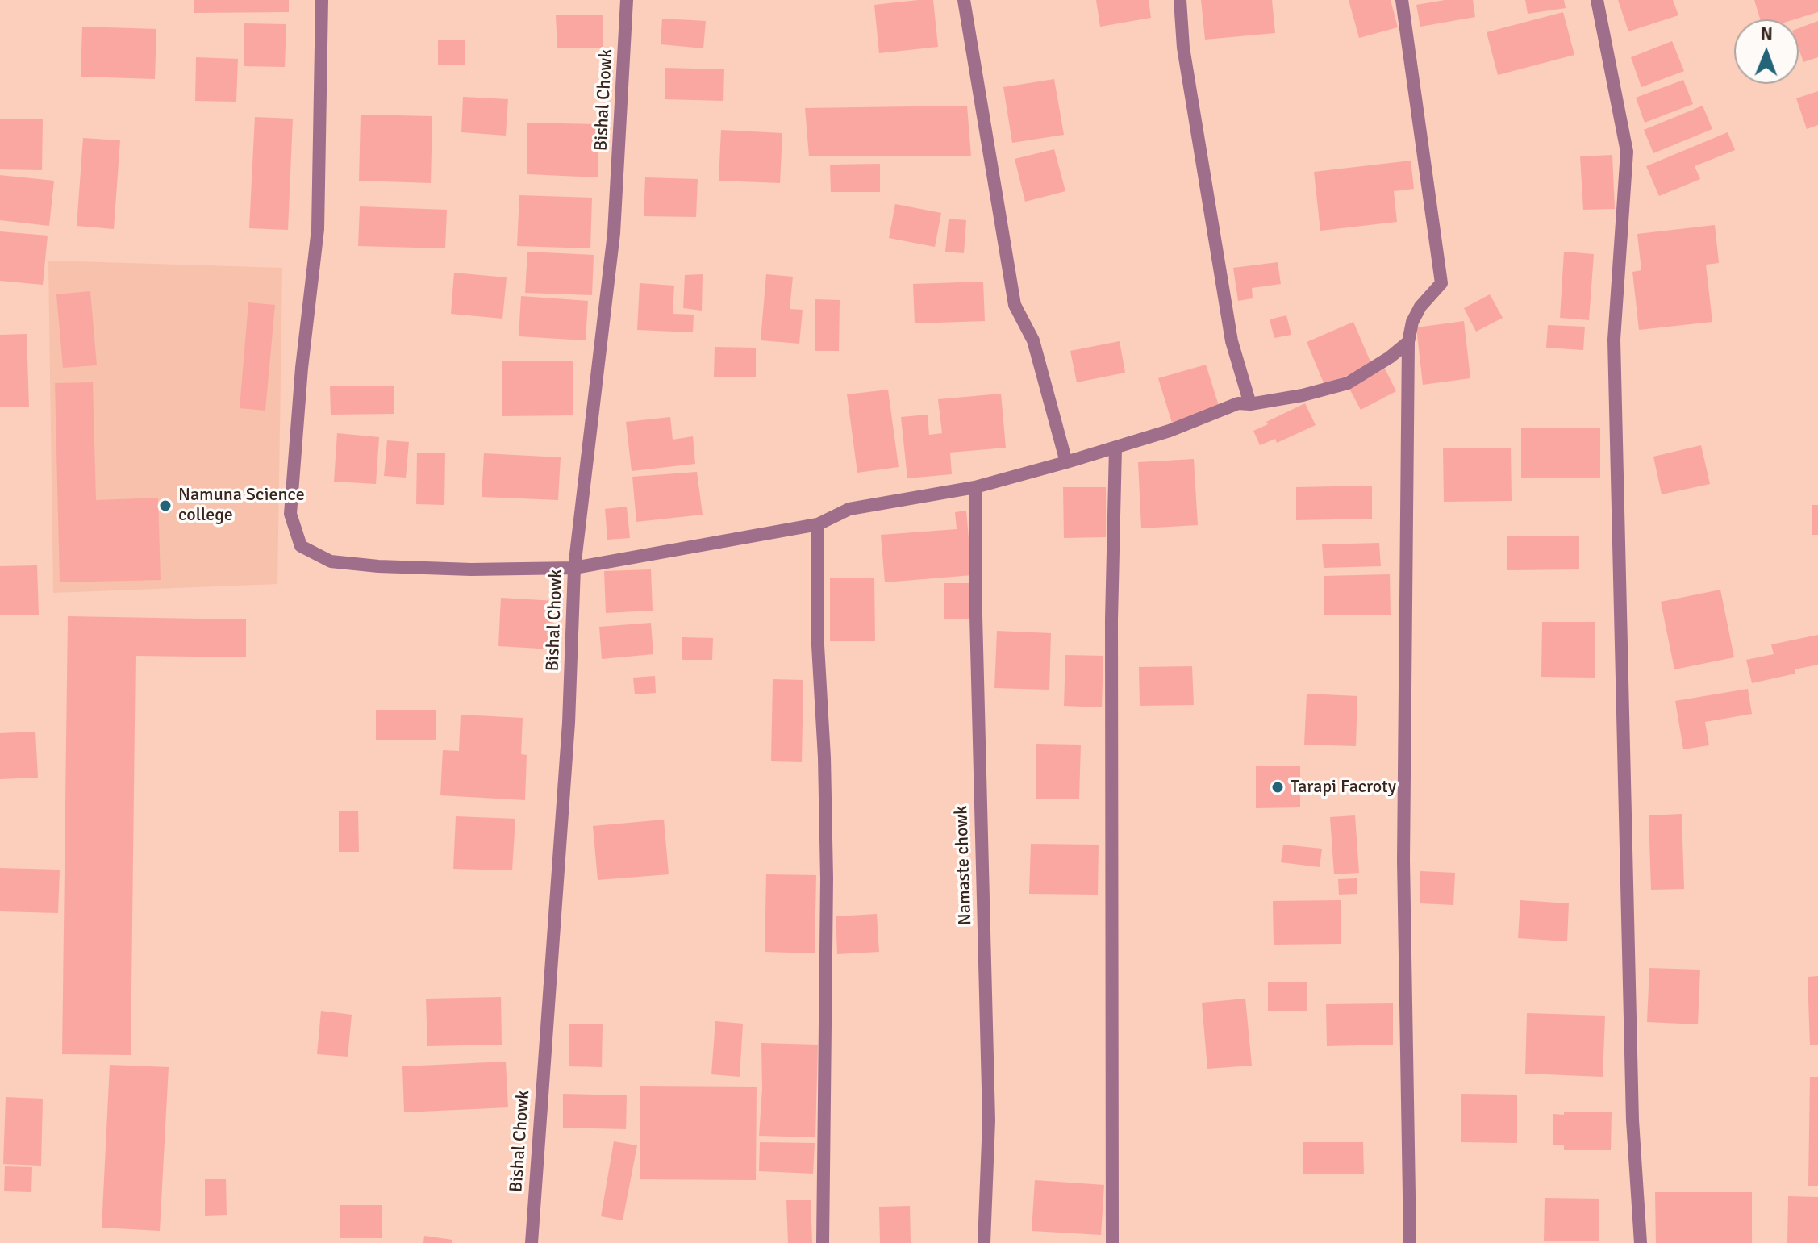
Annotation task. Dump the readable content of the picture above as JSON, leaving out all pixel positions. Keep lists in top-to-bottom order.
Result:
{
  "streets": {
    "street": ["Bishal Chowk", "Namaste chowk"]
  },
  "places": ["Namuna Science college", "Tarapi Facroty"],
  "north": "top"
}
